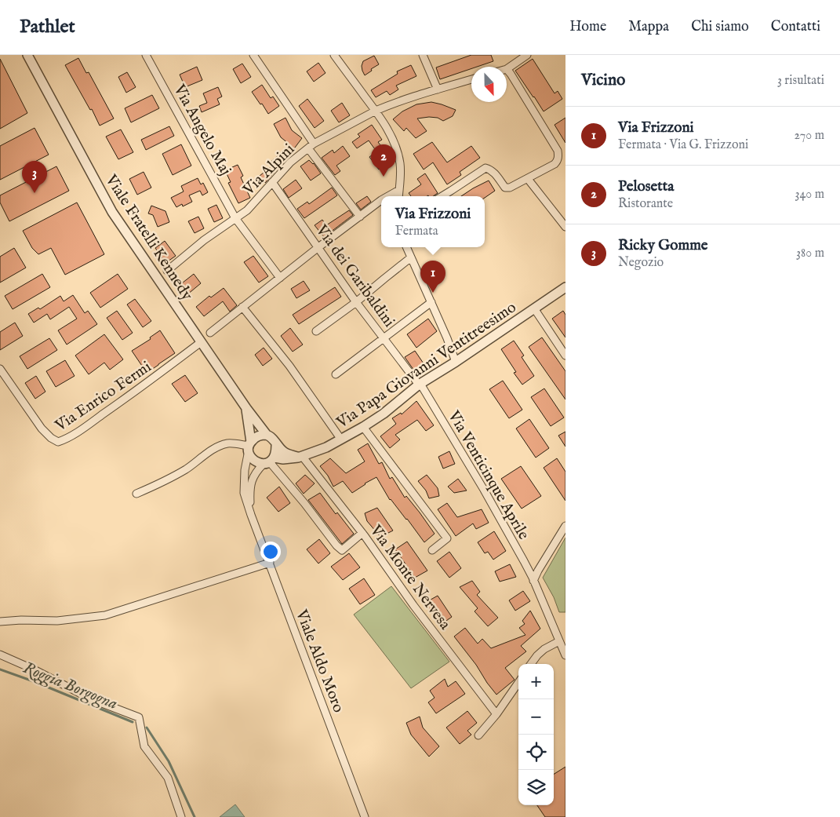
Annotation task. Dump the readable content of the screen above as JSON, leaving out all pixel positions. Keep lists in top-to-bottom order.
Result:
{
  "streets": {
    "street": [
      "Via Angelo Maj",
      "Via Alpini",
      "Viale Fratelli Kennedy",
      "Via dei Garibaldini",
      "Via Papa Giovanni Ventitreesimo",
      "Via Enrico Fermi",
      "Via Venticinque Aprile",
      "Via Monte Nervesa",
      "Viale Aldo Moro"
    ]
  },
  "crossings": [
    ["Via Angelo Maj", "Via Alpini"],
    ["Via Alpini", "Via dei Garibaldini"],
    ["Viale Fratelli Kennedy", "Via Papa Giovanni Ventitreesimo"],
    ["Viale Fratelli Kennedy", "Via Enrico Fermi"],
    ["Viale Fratelli Kennedy", "Viale Aldo Moro"],
    ["Via dei Garibaldini", "Via Papa Giovanni Ventitreesimo"],
    ["Via dei Garibaldini", "Via Venticinque Aprile"],
    ["Via Papa Giovanni Ventitreesimo", "Via Venticinque Aprile"],
    ["Via Papa Giovanni Ventitreesimo", "Via Monte Nervesa"],
    ["Via Papa Giovanni Ventitreesimo", "Viale Aldo Moro"]
  ],
  "water": ["Roggia Borgogna"],
  "north": "bottom",
  "page": {
    "header": "Pathlet",
    "nav": [
      "Home",
      "Mappa",
      "Chi siamo",
      "Contatti"
    ],
    "heading": ["Vicino", "3 risultati"],
    "list": [
      {
        "mark": "1",
        "name": "Via Frizzoni",
        "note": "Fermata · Via G. Frizzoni",
        "value": "270 m"
      },
      {
        "mark": "2",
        "name": "Pelosetta",
        "note": "Ristorante",
        "value": "340 m"
      },
      {
        "mark": "3",
        "name": "Ricky Gomme",
        "note": "Negozio",
        "value": "380 m"
      }
    ],
    "pins": ["2", "3", "1"],
    "popup": ["Via Frizzoni", "Fermata"],
    "map_buttons": ["+", "−"]
  }
}
